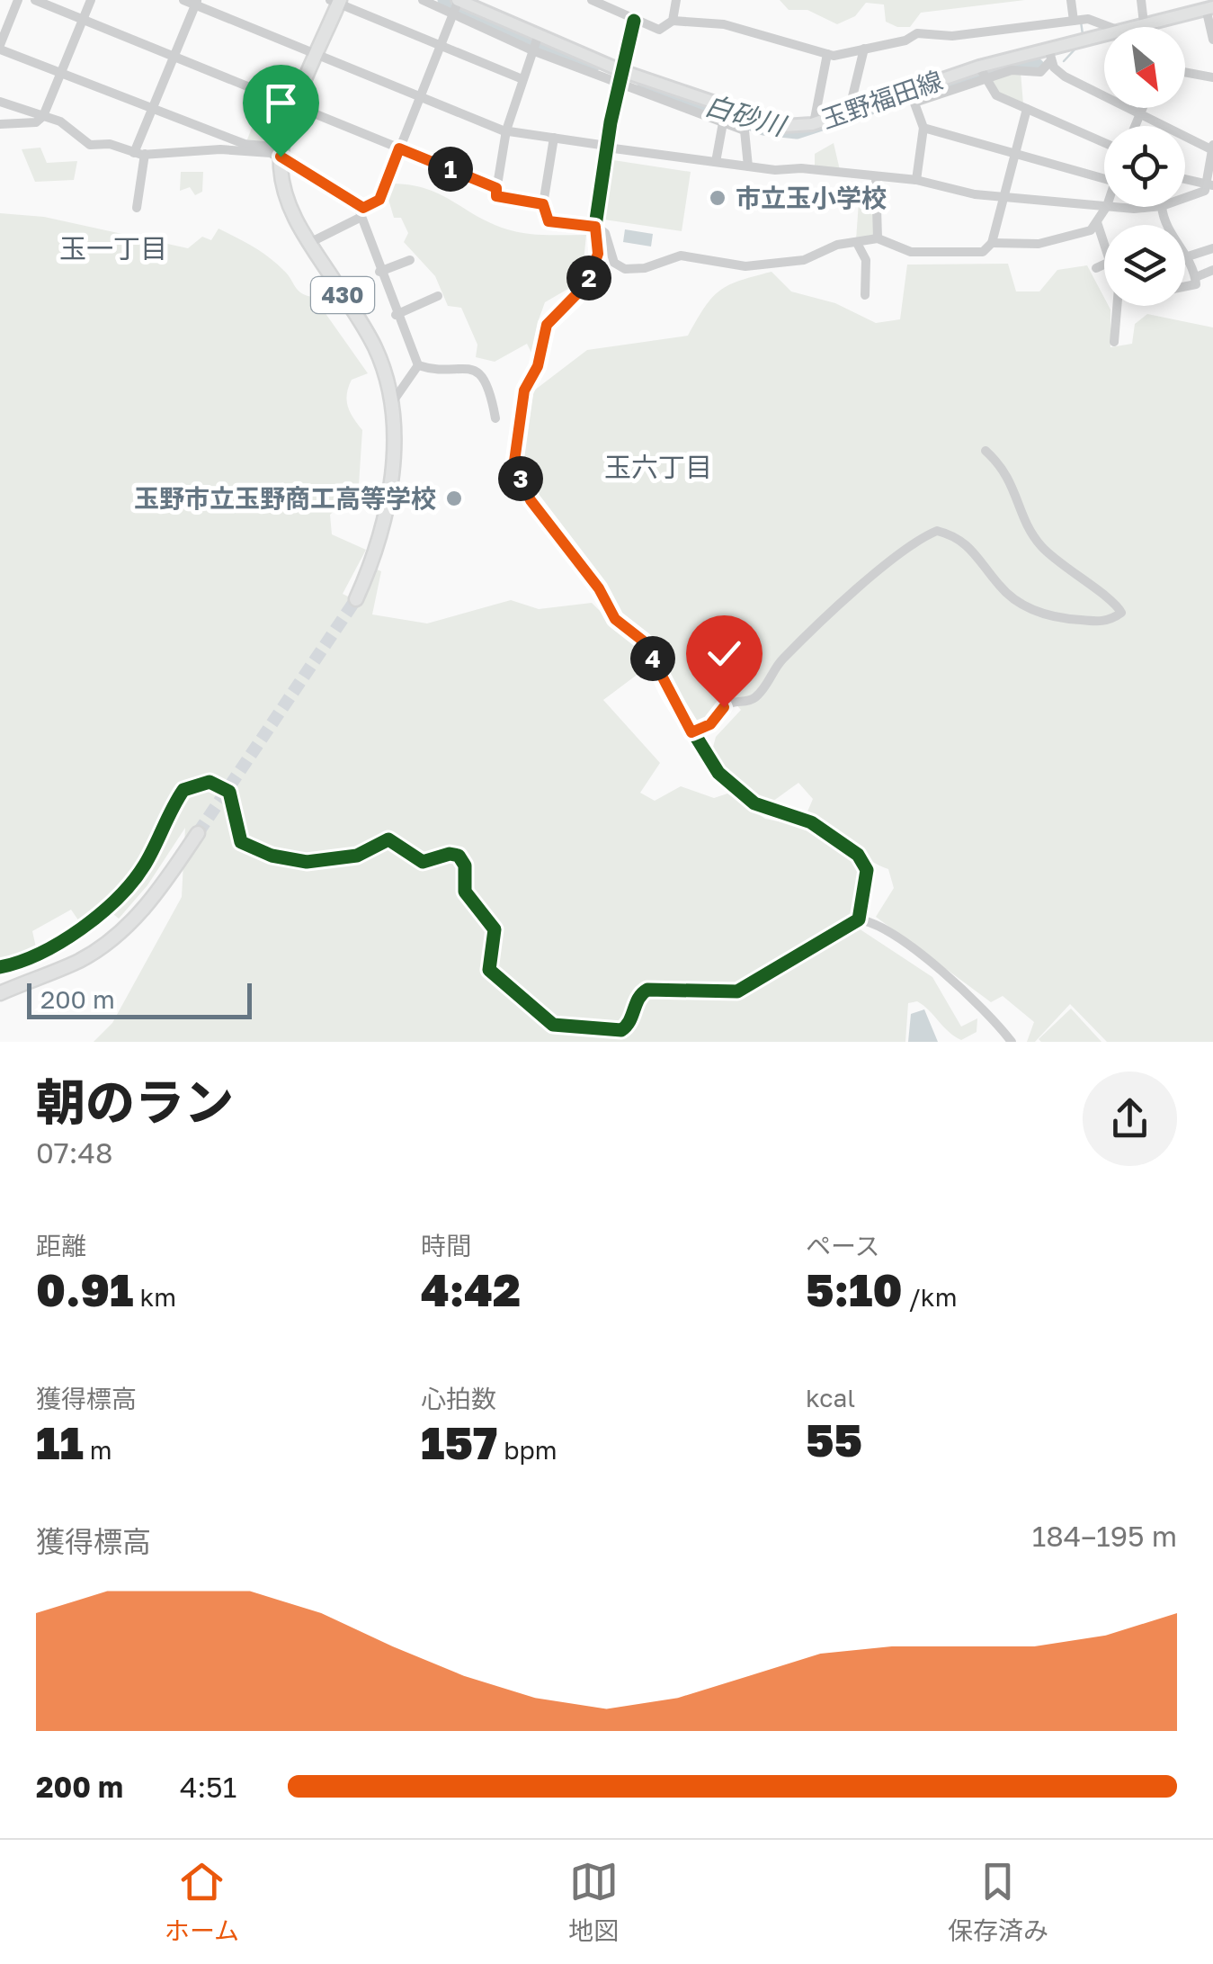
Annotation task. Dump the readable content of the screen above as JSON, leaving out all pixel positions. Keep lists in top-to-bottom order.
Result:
{
  "streets": {
    "highway": ["430"],
    "main road": ["玉野福田線"]
  },
  "districts": ["玉一丁目", "玉六丁目"],
  "water": ["白砂川"],
  "places": ["市立玉小学校", "玉野市立玉野商工高等学校"],
  "scale_bar": "200 m",
  "north": "bottom right",
  "page": {
    "pins": [
      "1",
      "2",
      "3",
      "4"
    ],
    "scale": "200 m",
    "heading": ["朝のラン", "07:48"],
    "stats": [
      ["距離", "0.91 km"],
      ["時間", "4:42"],
      ["ペース", "5:10 /km"],
      ["獲得標高", "11 m"],
      ["心拍数", "157 bpm"],
      ["kcal", "55"]
    ],
    "chart": ["獲得標高", "184–195 m"],
    "list": [
      {
        "name": "200 m",
        "note": "4:51"
      }
    ],
    "tabs": ["ホーム", "地図", "保存済み"]
  }
}
